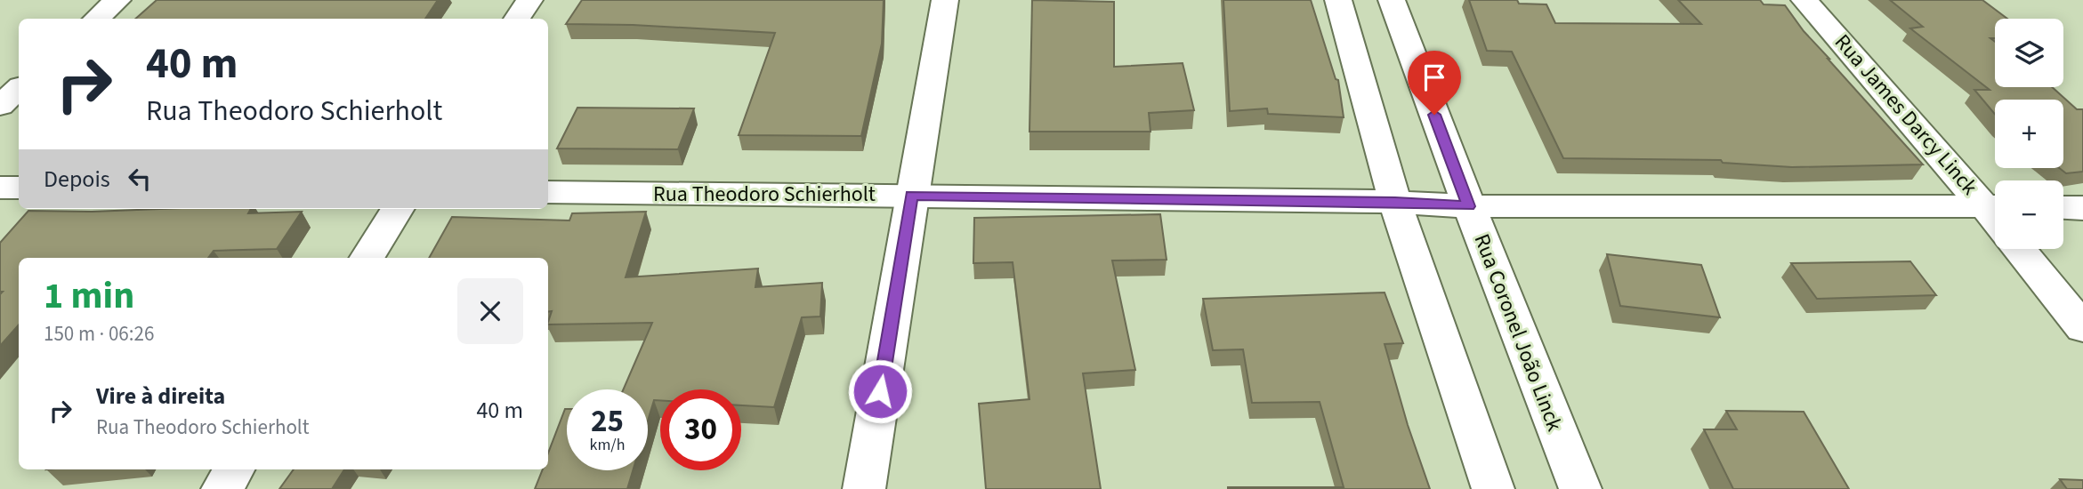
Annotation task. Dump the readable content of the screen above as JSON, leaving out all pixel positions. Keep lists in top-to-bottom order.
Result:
{
  "streets": {
    "street": ["Rua James Darcy Linck", "Rua Theodoro Schierholt", "Rua Coronel João Linck"]
  },
  "crossings": [
    ["Rua Theodoro Schierholt", "Rua Coronel João Linck"]
  ],
  "page": {
    "map_buttons": ["+", "−"],
    "turn": ["40 m", "Rua Theodoro Schierholt"],
    "then": "Depois",
    "heading": ["1 min", "150 m · 06:26"],
    "list": [
      {
        "name": "Vire à direita",
        "note": "Rua Theodoro Schierholt",
        "value": "40 m"
      }
    ],
    "speed": "25 km/h",
    "limit": "30"
  }
}
